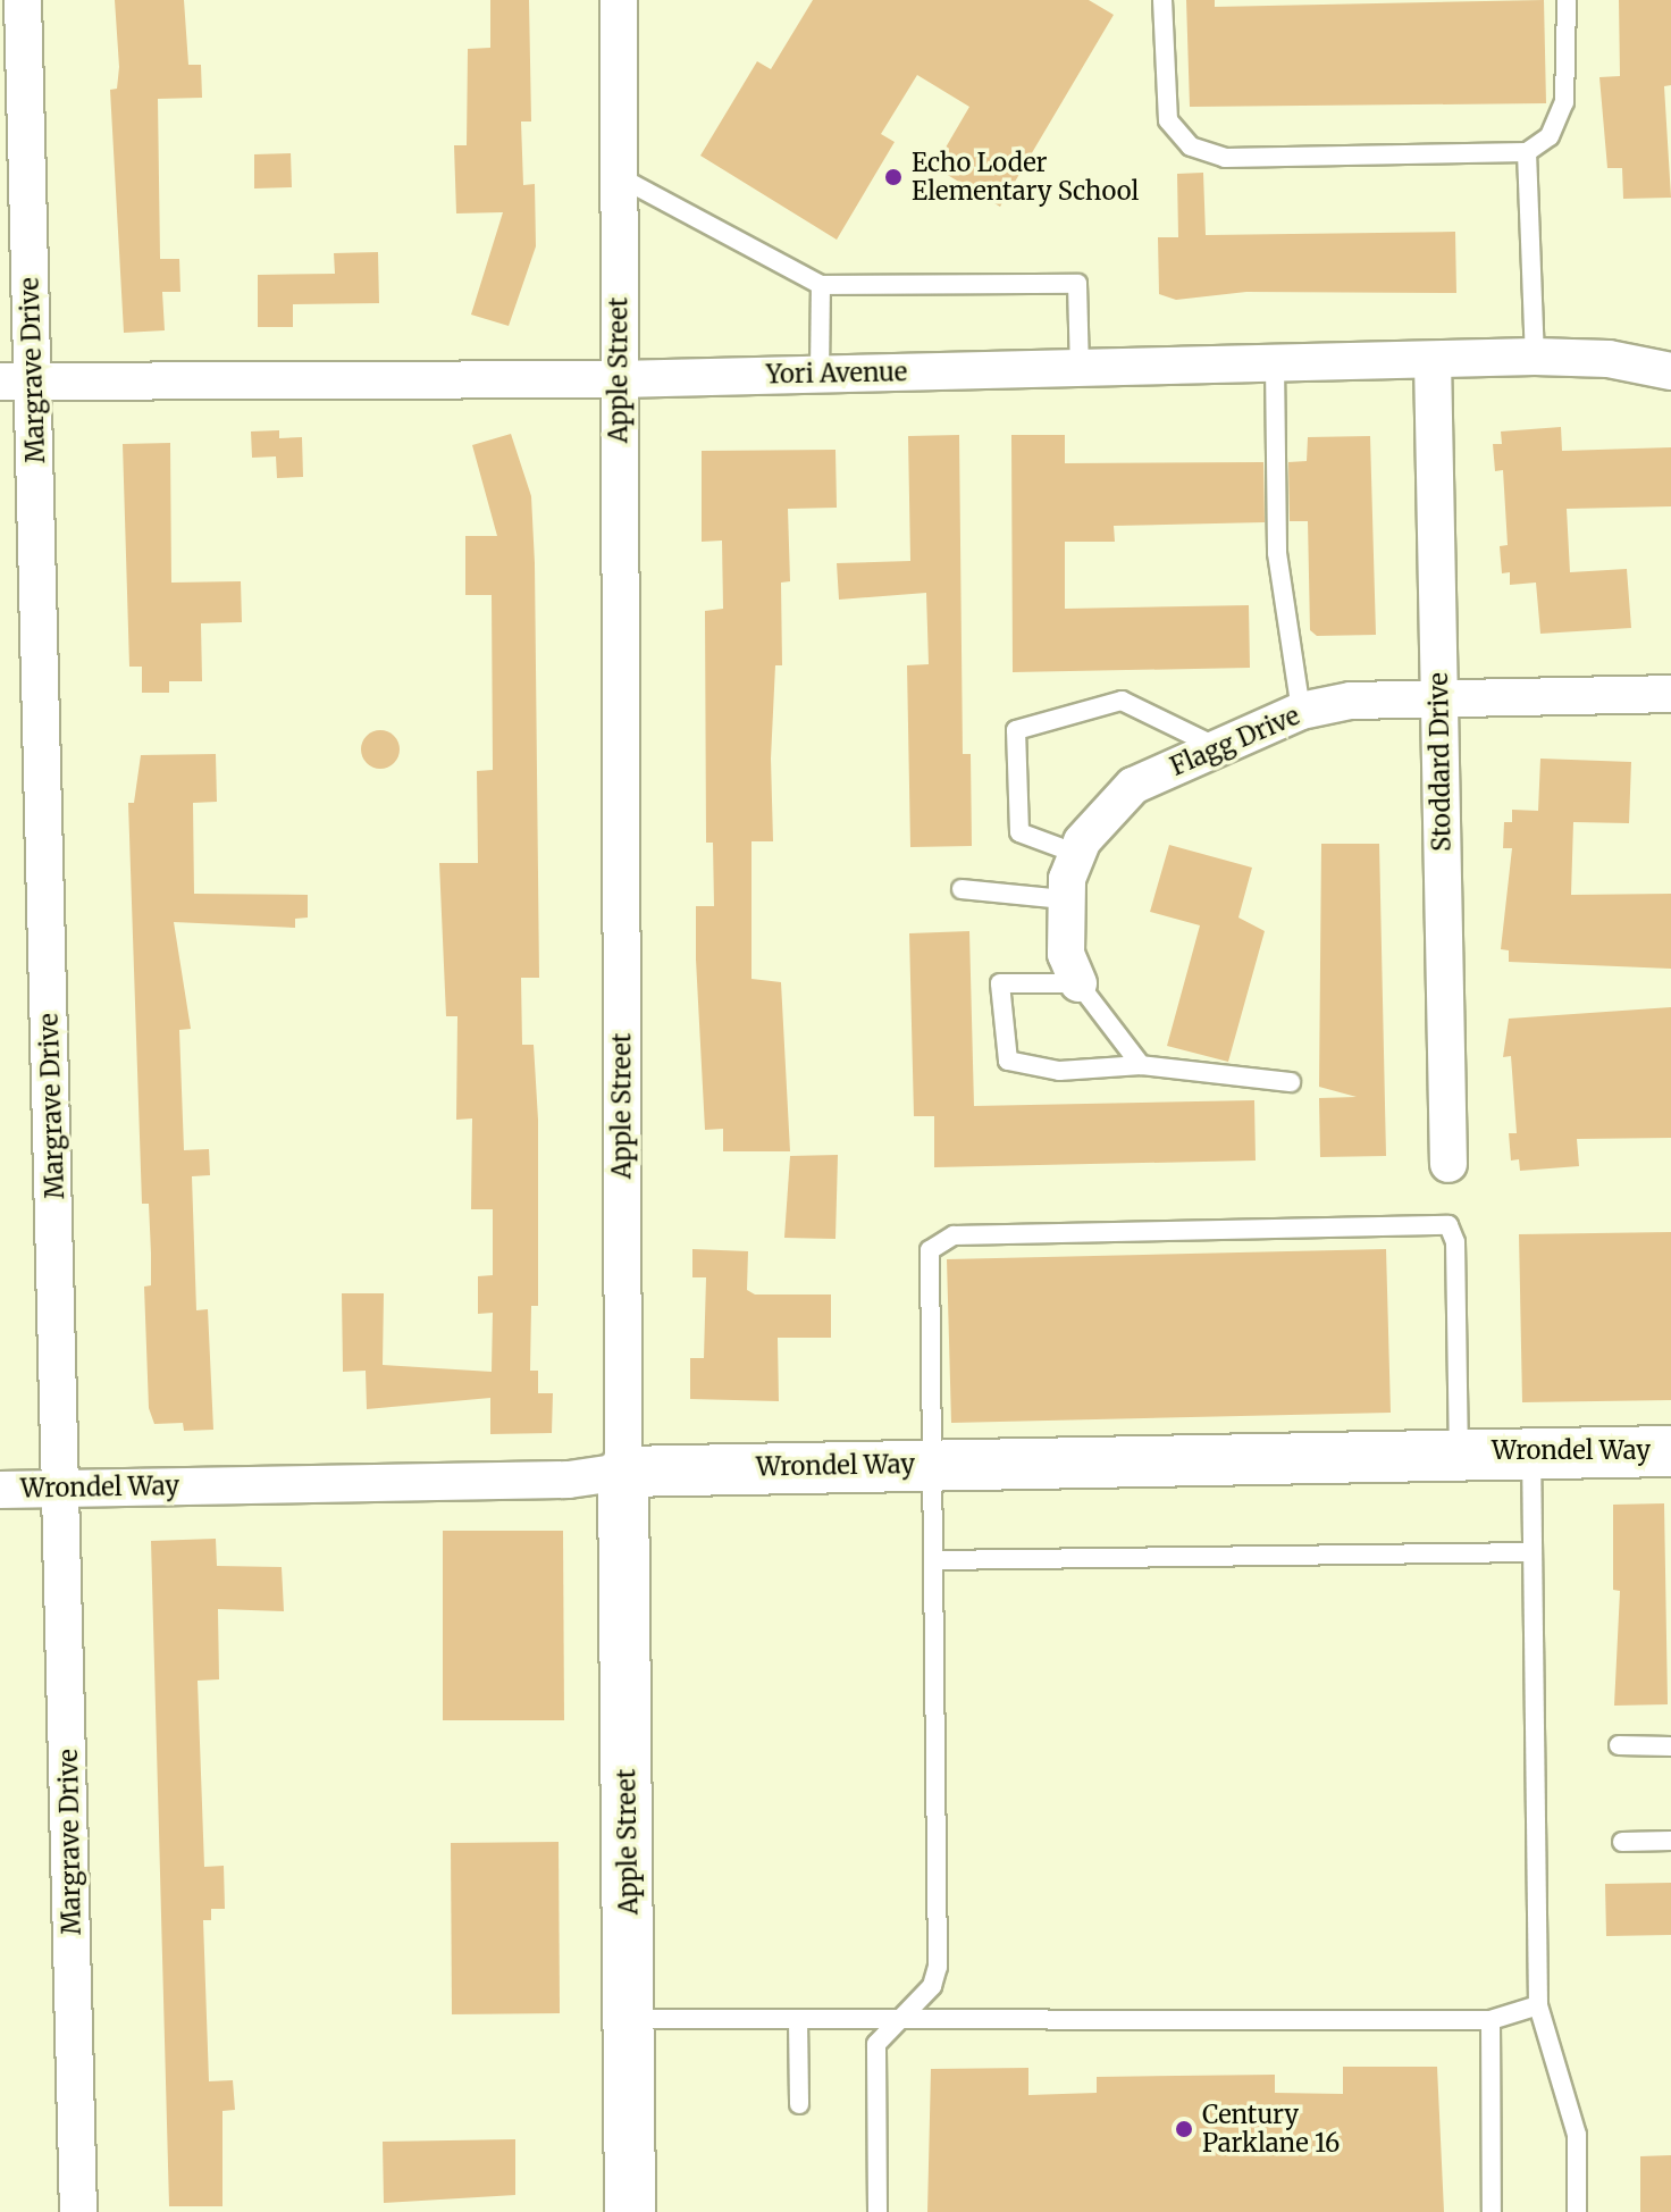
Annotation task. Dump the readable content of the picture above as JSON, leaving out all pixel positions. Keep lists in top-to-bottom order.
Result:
{
  "streets": {
    "street": [
      "Margrave Drive",
      "Apple Street",
      "Yori Avenue",
      "Flagg Drive",
      "Stoddard Drive",
      "Wrondel Way"
    ]
  },
  "crossings": [
    ["Margrave Drive", "Yori Avenue"],
    ["Margrave Drive", "Wrondel Way"],
    ["Apple Street", "Yori Avenue"],
    ["Apple Street", "Wrondel Way"],
    ["Yori Avenue", "Stoddard Drive"],
    ["Flagg Drive", "Stoddard Drive"]
  ],
  "places": ["Echo Loder Elementary School", "Century Parklane 16"]
}
